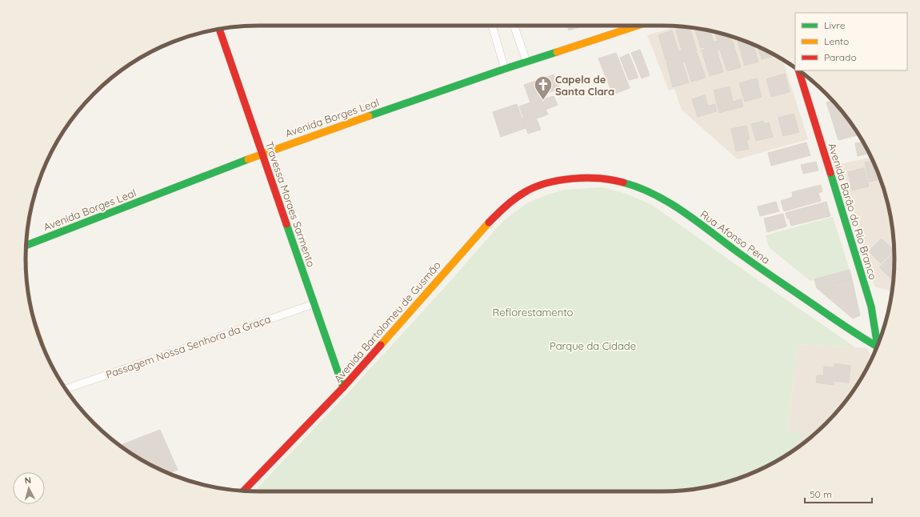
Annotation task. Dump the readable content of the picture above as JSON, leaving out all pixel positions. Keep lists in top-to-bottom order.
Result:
{
  "streets": {
    "main road": [
      "Avenida Borges Leal",
      "Travessa Moraes Sarmento",
      "Avenida Barão do Rio Branco",
      "Rua Afonso Pena",
      "Avenida Bartolomeu de Gusmão"
    ],
    "street": ["Passagem Nossa Senhora da Graça"]
  },
  "crossings": [
    ["Avenida Borges Leal", "Travessa Moraes Sarmento"],
    ["Travessa Moraes Sarmento", "Avenida Bartolomeu de Gusmão"],
    ["Travessa Moraes Sarmento", "Passagem Nossa Senhora da Graça"],
    ["Rua Afonso Pena", "Avenida Bartolomeu de Gusmão"]
  ],
  "parks": ["Reflorestamento", "Parque da Cidade"],
  "places": {
    "church": ["Capela de Santa Clara"]
  },
  "legend": ["Livre", "Lento", "Parado"],
  "scale_bar": "50 m",
  "north": "top"
}
